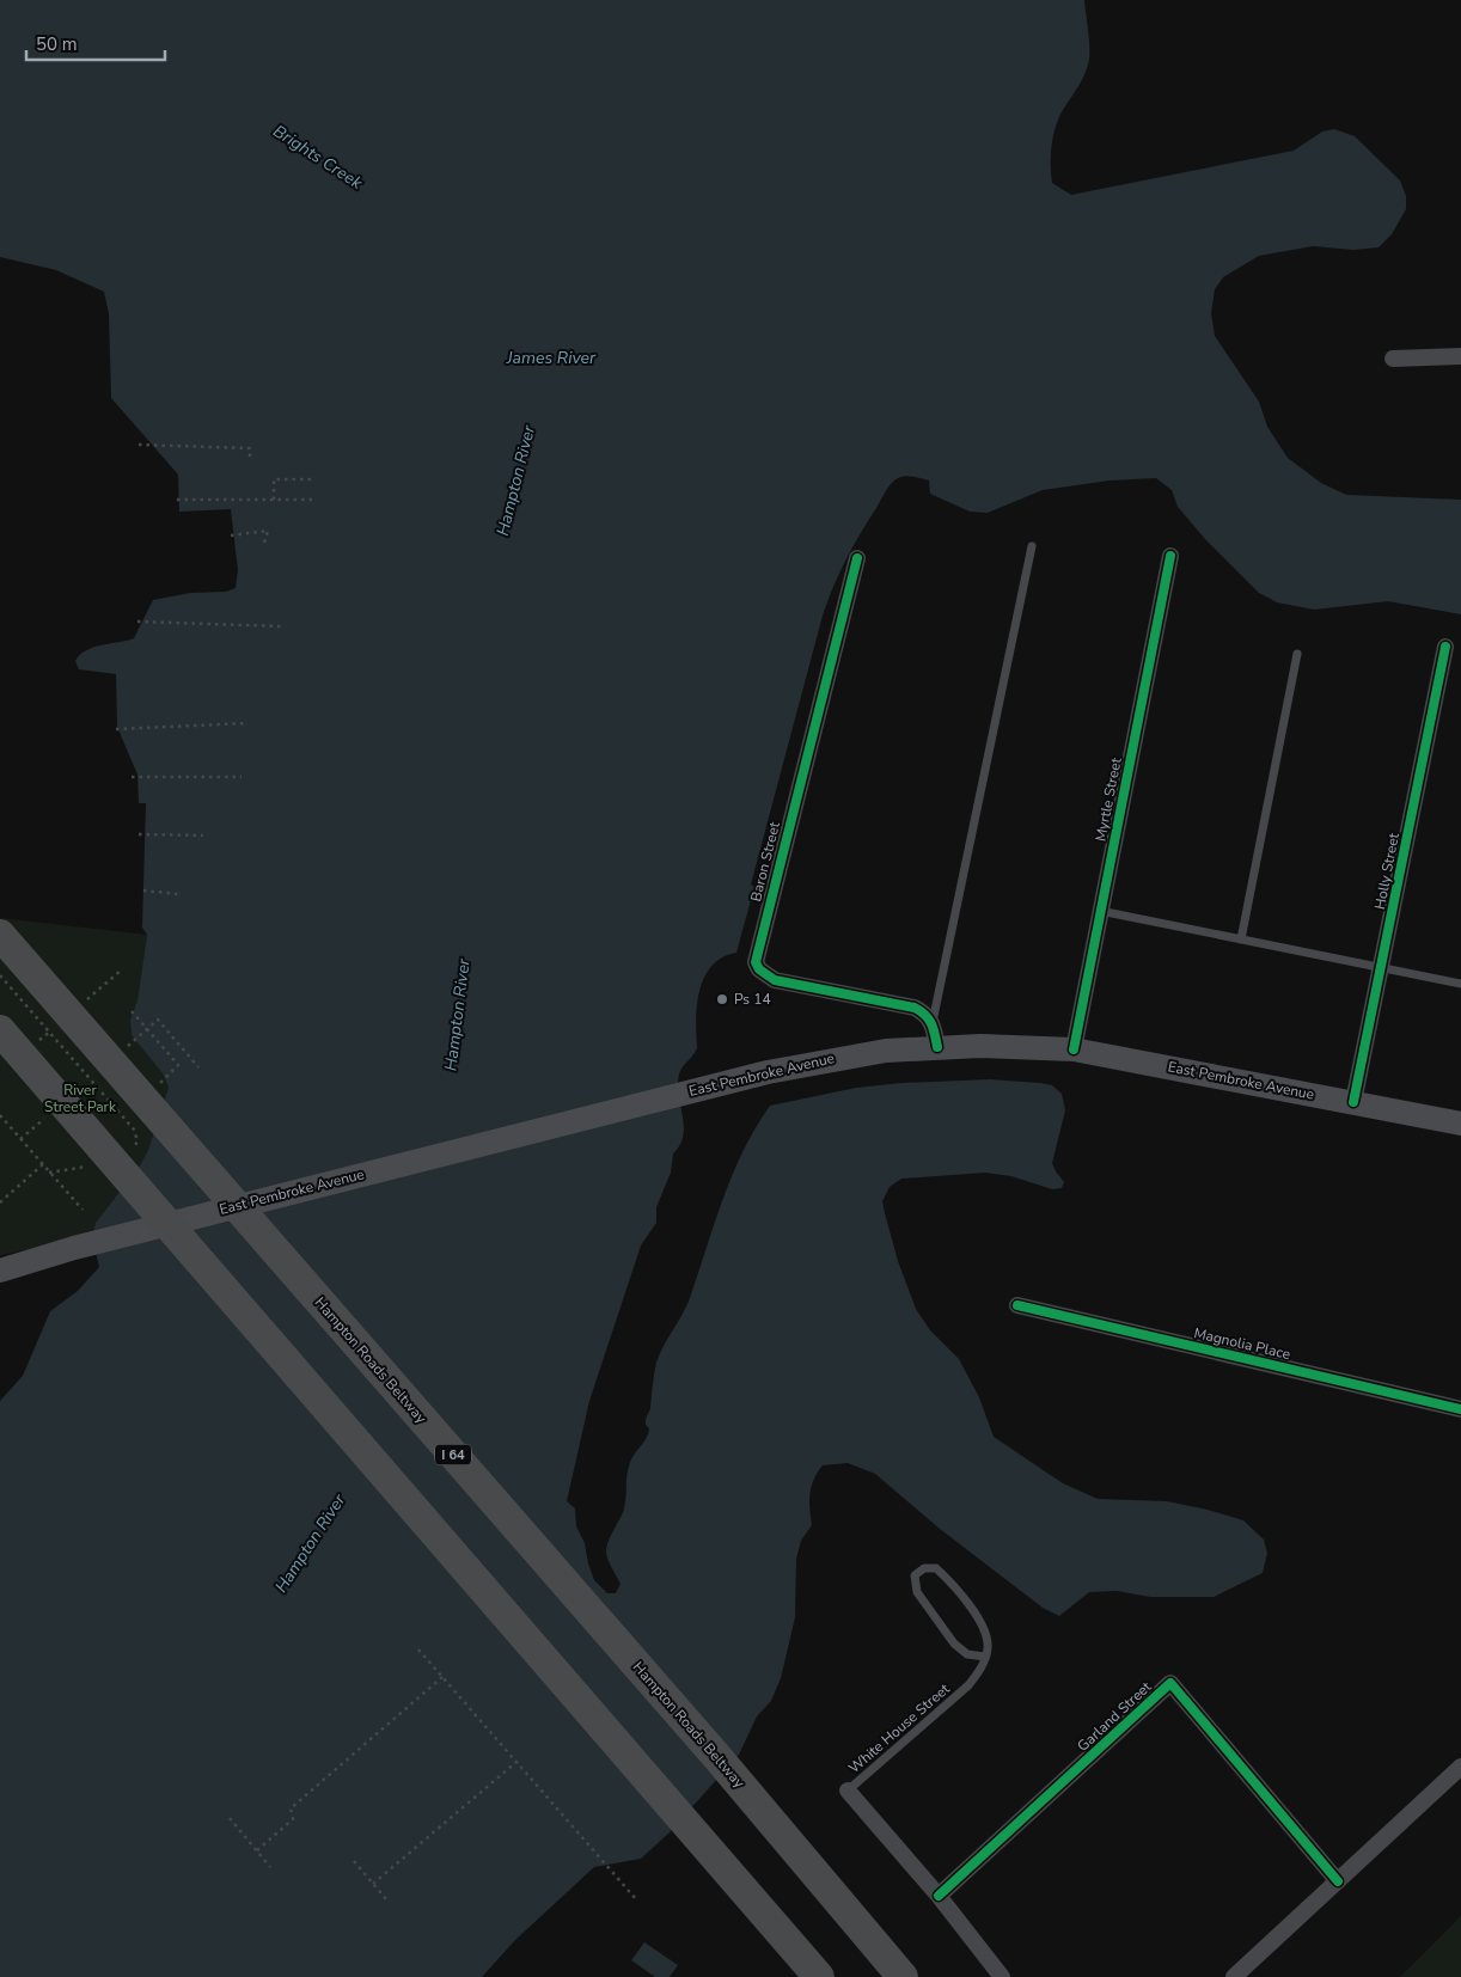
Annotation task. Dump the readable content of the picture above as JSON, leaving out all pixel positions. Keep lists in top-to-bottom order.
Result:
{
  "streets": {
    "highway": ["Hampton Roads Beltway", "I 64"],
    "main road": ["East Pembroke Avenue"],
    "street": [
      "Myrtle Street",
      "Baron Street",
      "Holly Street",
      "Magnolia Place",
      "Garland Street"
    ],
    "lane": ["White House Street"]
  },
  "crossings": [
    ["Myrtle Street", "East Pembroke Avenue"],
    ["Holly Street", "East Pembroke Avenue"]
  ],
  "water": ["Brights Creek", "James River", "Hampton River"],
  "parks": ["River Street Park"],
  "places": ["Ps 14"],
  "scale_bar": "50 m"
}
